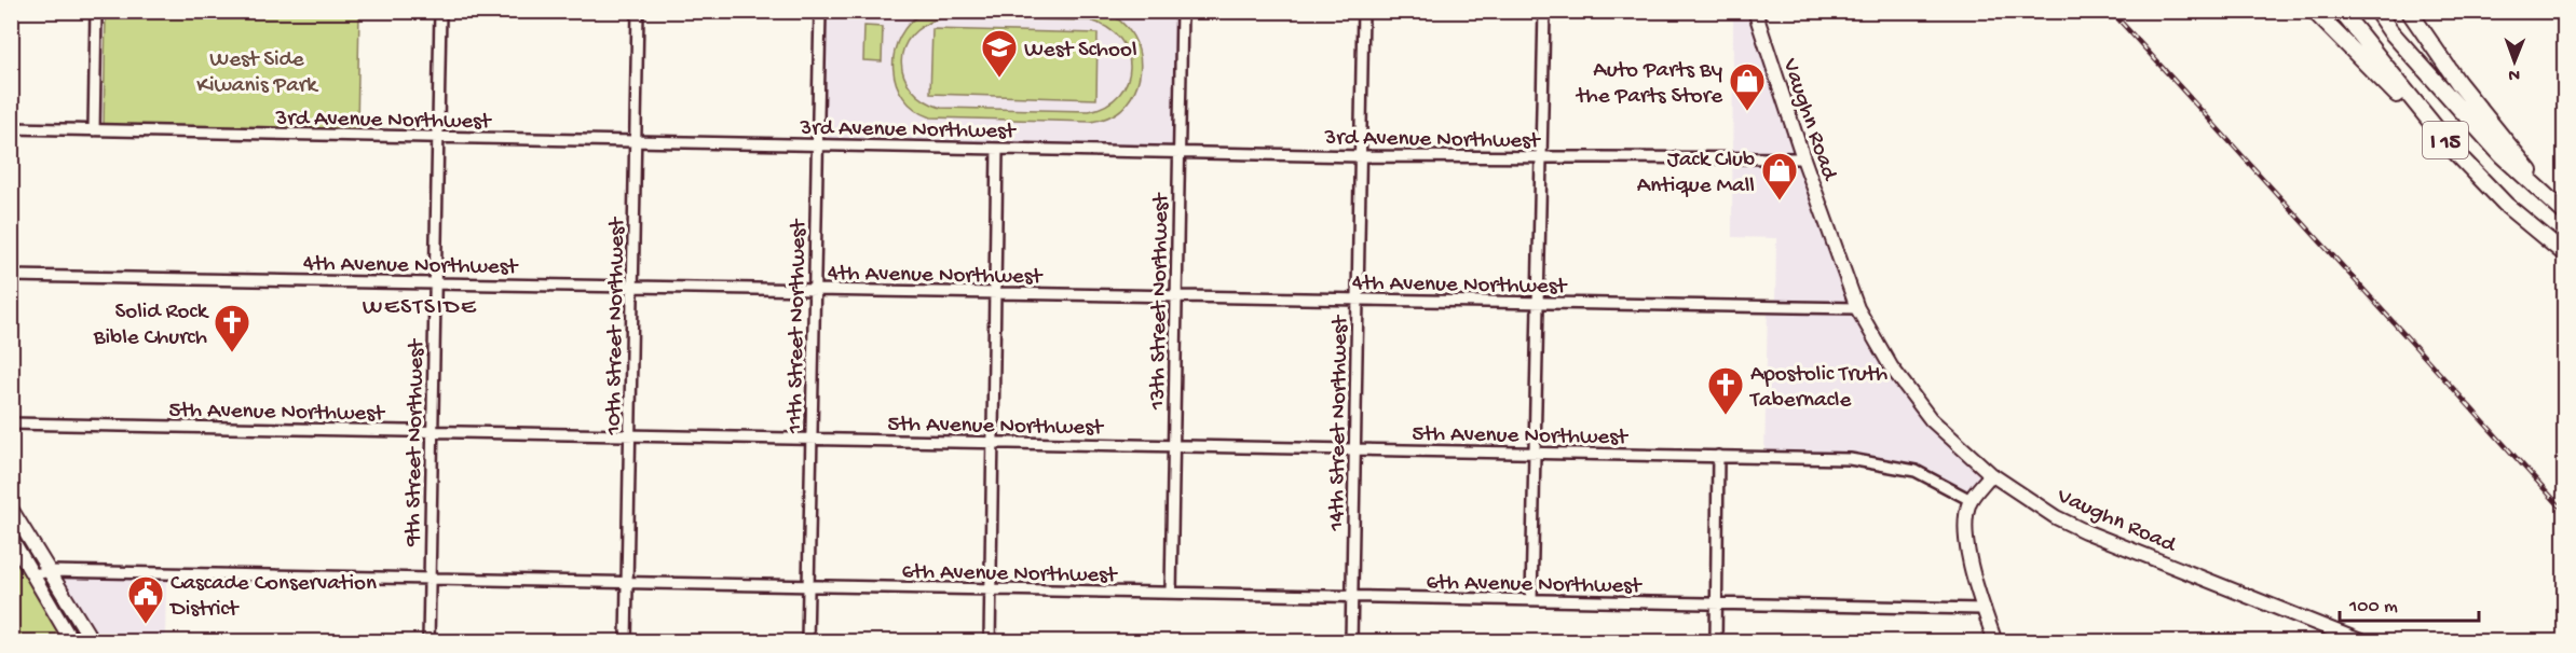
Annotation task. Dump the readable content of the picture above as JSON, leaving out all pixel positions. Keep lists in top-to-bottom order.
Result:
{
  "streets": {
    "highway": ["I 15"],
    "main road": ["Vaughn Road"],
    "street": [
      "3rd Avenue Northwest",
      "4th Avenue Northwest",
      "13th Street Northwest",
      "10th Street Northwest",
      "11th Street Northwest",
      "5th Avenue Northwest",
      "14th Street Northwest",
      "9th Street Northwest",
      "6th Avenue Northwest"
    ]
  },
  "crossings": [
    ["3rd Avenue Northwest", "Vaughn Road"],
    ["3rd Avenue Northwest", "13th Street Northwest"],
    ["3rd Avenue Northwest", "10th Street Northwest"],
    ["3rd Avenue Northwest", "11th Street Northwest"],
    ["3rd Avenue Northwest", "14th Street Northwest"],
    ["3rd Avenue Northwest", "9th Street Northwest"],
    ["Vaughn Road", "4th Avenue Northwest"],
    ["4th Avenue Northwest", "13th Street Northwest"],
    ["4th Avenue Northwest", "10th Street Northwest"],
    ["4th Avenue Northwest", "11th Street Northwest"],
    ["4th Avenue Northwest", "14th Street Northwest"],
    ["4th Avenue Northwest", "9th Street Northwest"],
    ["13th Street Northwest", "5th Avenue Northwest"],
    ["13th Street Northwest", "6th Avenue Northwest"],
    ["10th Street Northwest", "5th Avenue Northwest"],
    ["10th Street Northwest", "6th Avenue Northwest"],
    ["11th Street Northwest", "5th Avenue Northwest"],
    ["11th Street Northwest", "6th Avenue Northwest"],
    ["5th Avenue Northwest", "14th Street Northwest"],
    ["5th Avenue Northwest", "9th Street Northwest"],
    ["14th Street Northwest", "6th Avenue Northwest"],
    ["9th Street Northwest", "6th Avenue Northwest"]
  ],
  "districts": ["WESTSIDE"],
  "parks": ["West Side Kiwanis Park"],
  "places": {
    "school or university": ["West School"],
    "shop": ["Auto Parts By the Parts Store", "Jack Club Antique Mall"],
    "church": ["Solid Rock Bible Church", "Apostolic Truth Tabernacle"],
    "public building": ["Cascade Conservation District"]
  },
  "scale_bar": "100 m",
  "north": "bottom"
}
